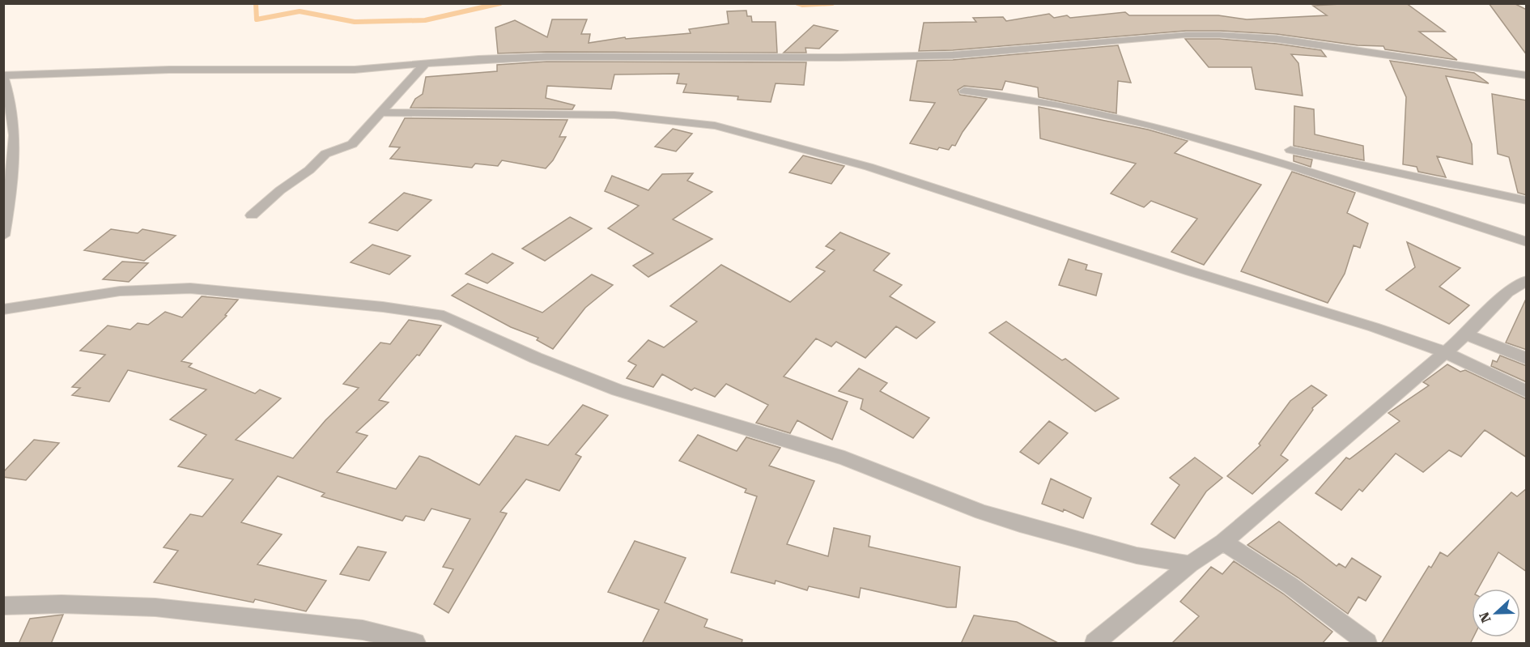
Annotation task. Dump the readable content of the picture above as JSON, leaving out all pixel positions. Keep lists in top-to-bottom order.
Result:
{
  "north": "left"
}
